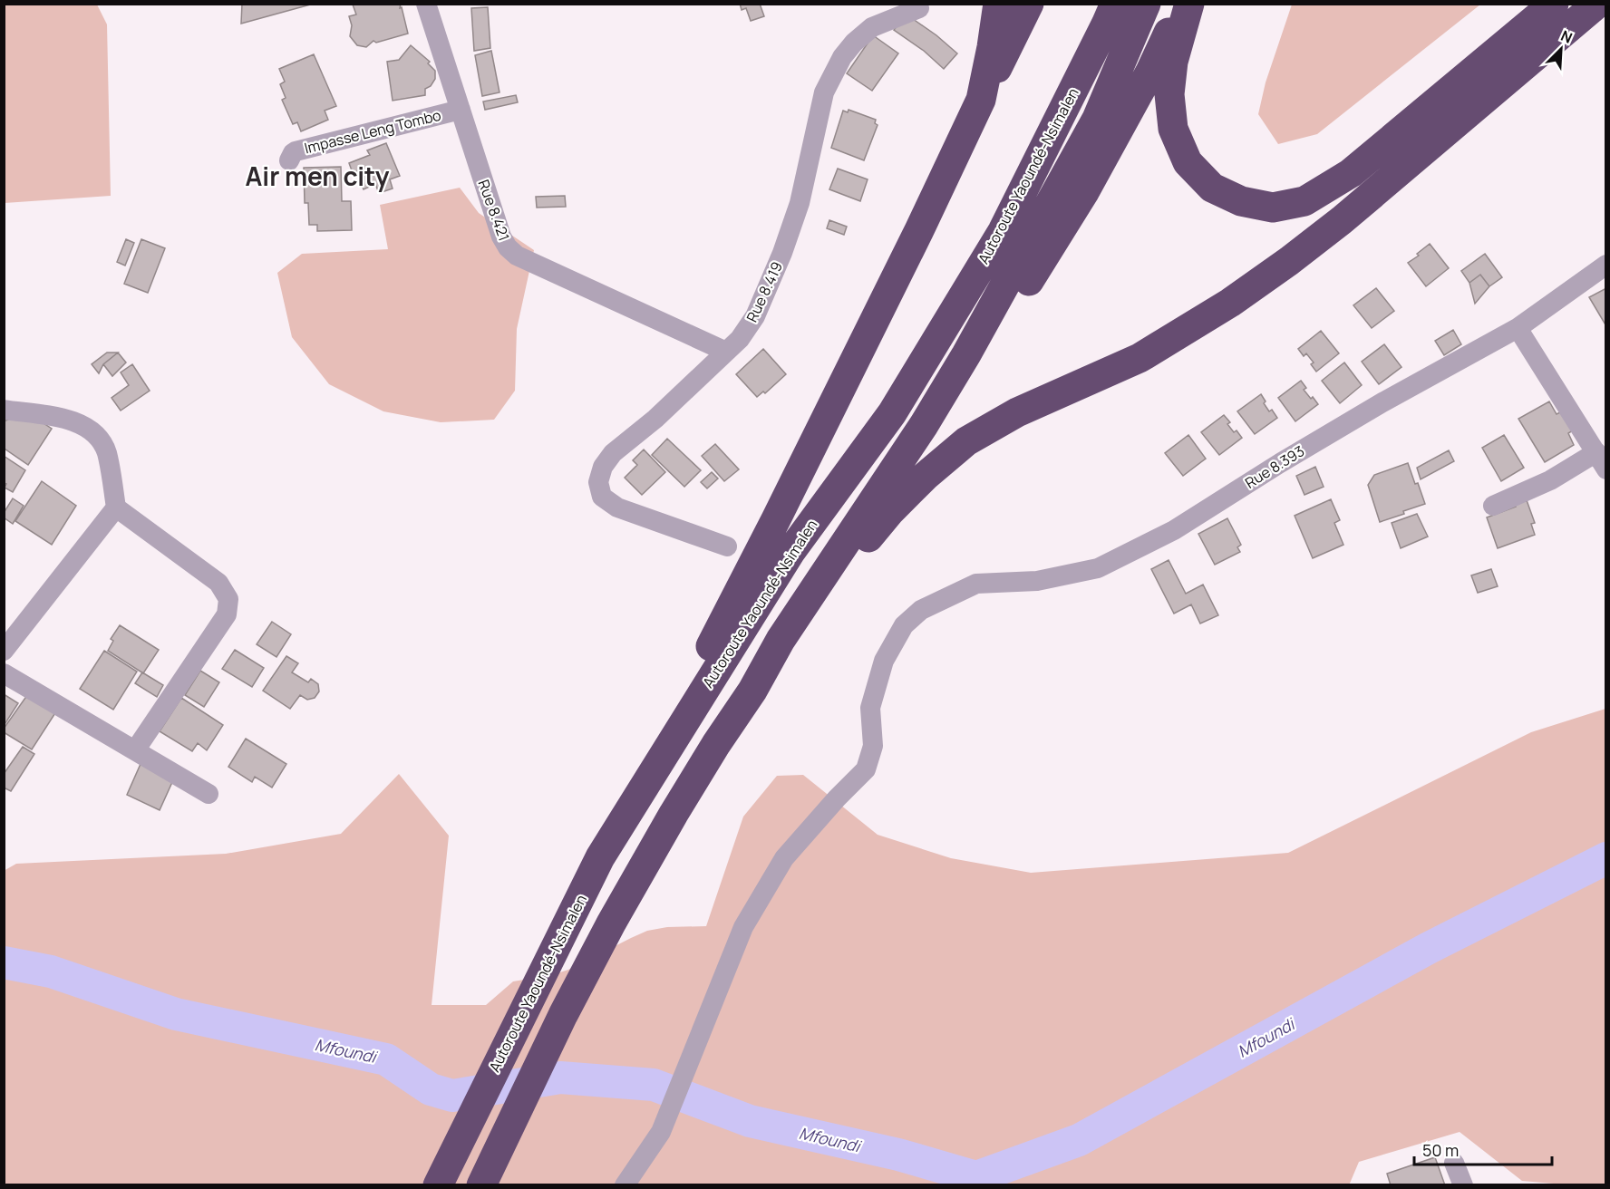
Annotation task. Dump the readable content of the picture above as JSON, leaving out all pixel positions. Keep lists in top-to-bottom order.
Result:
{
  "streets": {
    "highway": ["Autoroute Yaoundé-Nsimalen"],
    "street": [
      "Impasse Leng Tombo",
      "Rue 8.421",
      "Rue 8.419",
      "Rue 8.393"
    ]
  },
  "crossings": [
    ["Impasse Leng Tombo", "Rue 8.421"],
    ["Rue 8.421", "Rue 8.419"]
  ],
  "districts": ["Air men city"],
  "water": ["Mfoundi"],
  "scale_bar": "50 m",
  "north": "top right"
}
